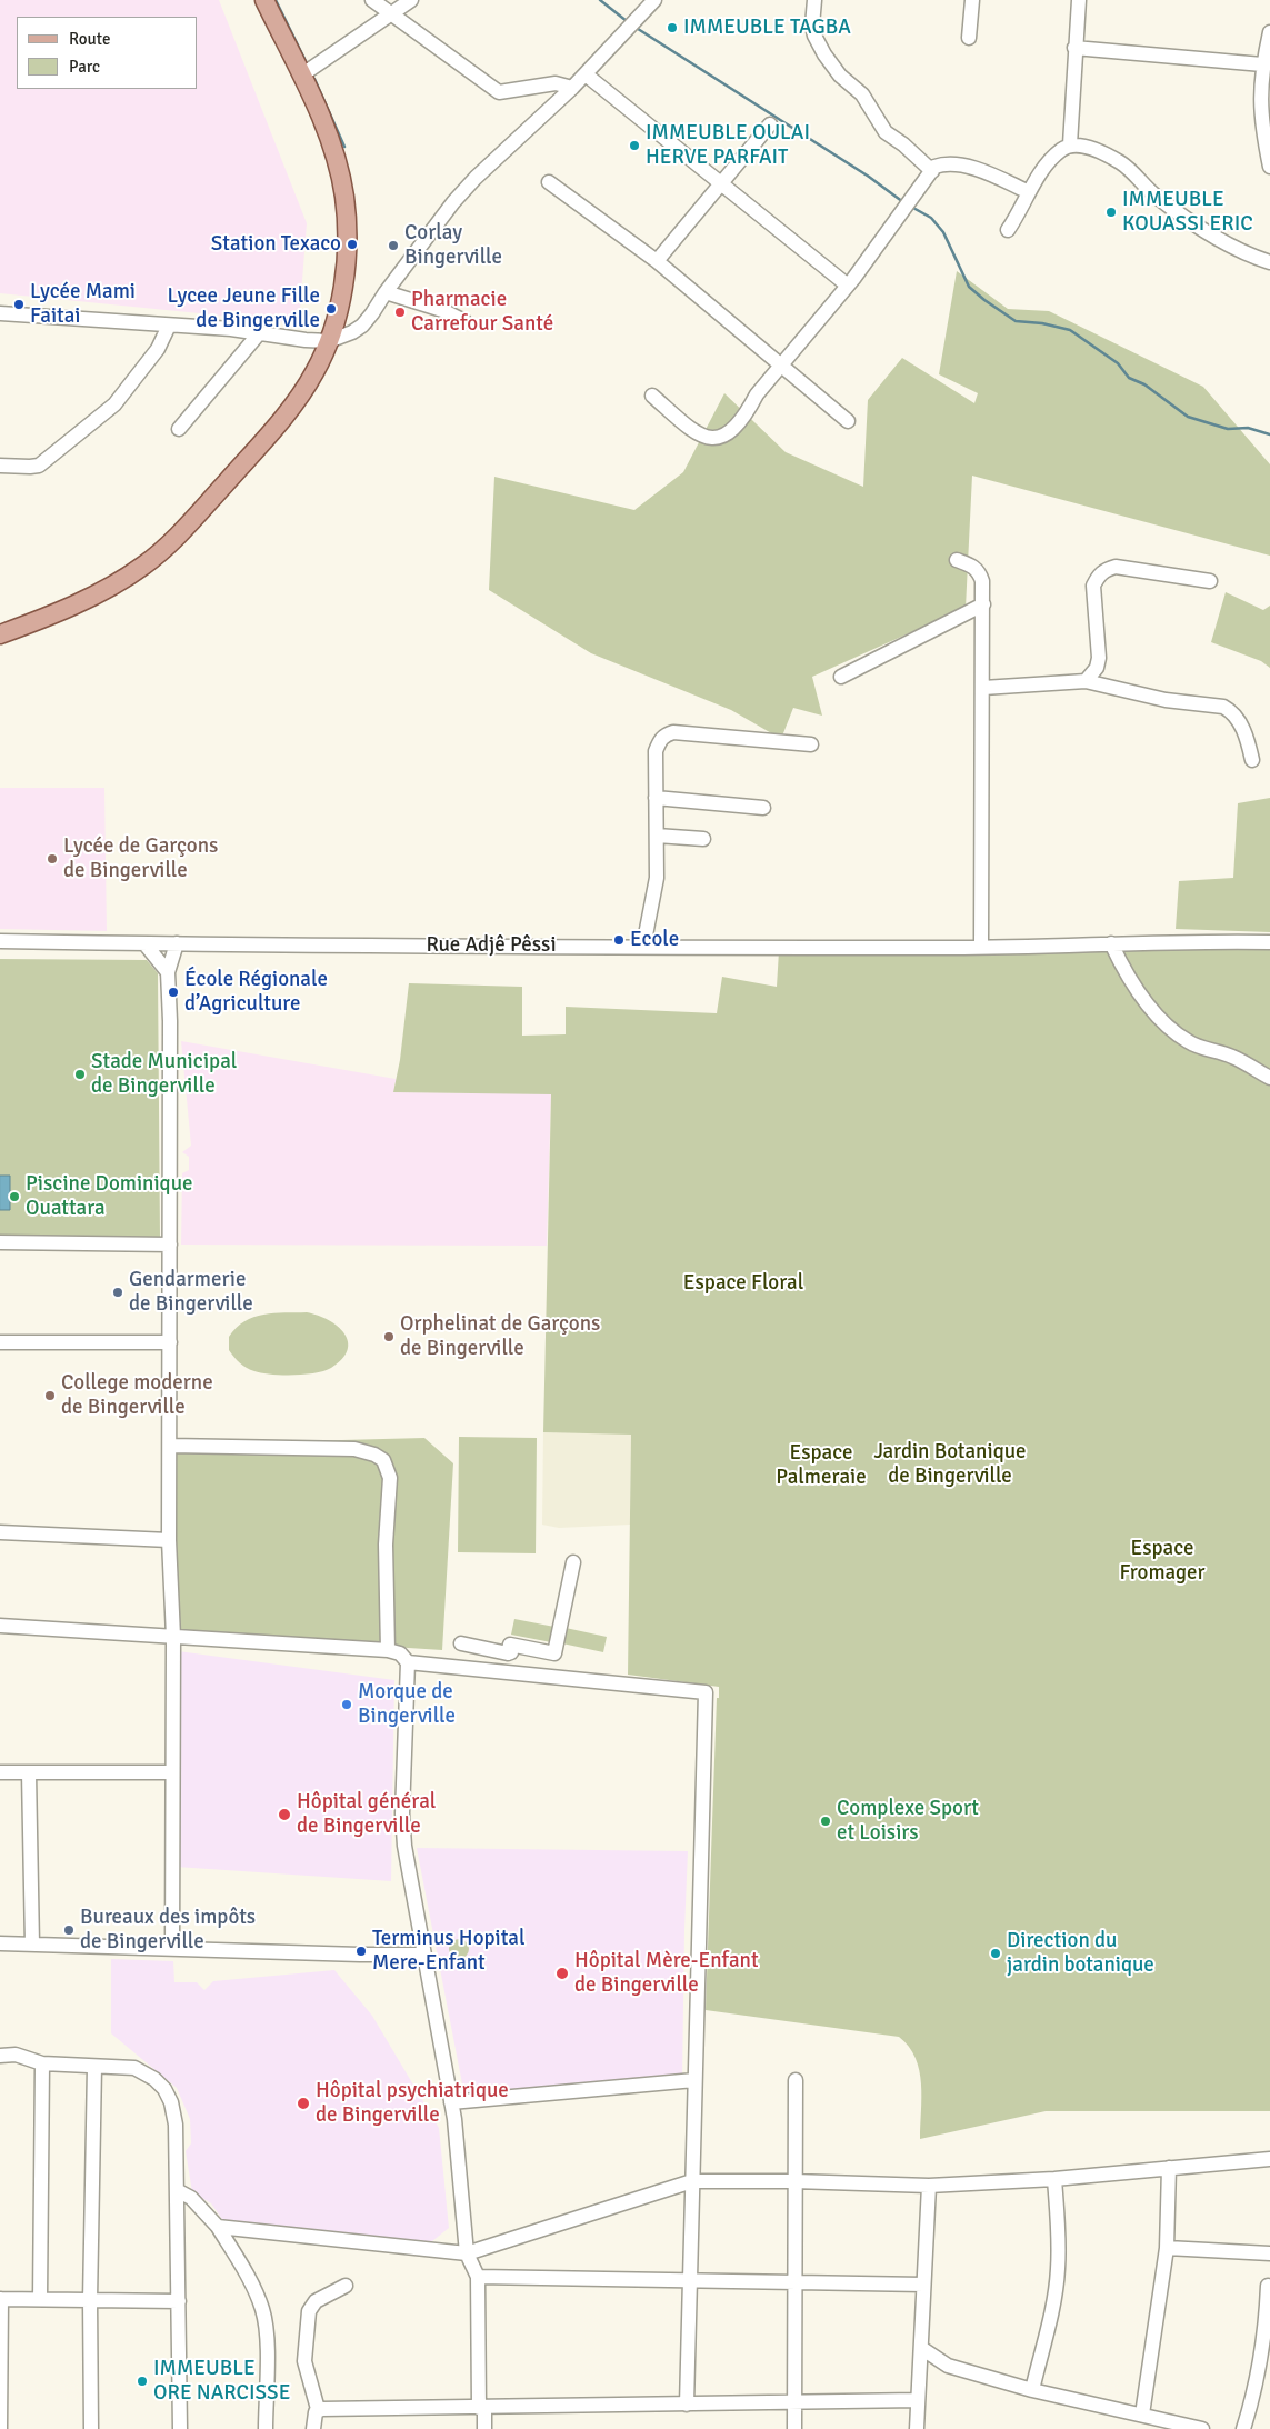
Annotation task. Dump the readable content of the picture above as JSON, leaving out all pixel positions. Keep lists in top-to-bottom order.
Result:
{
  "streets": {
    "street": ["Rue Adjê Pêssi"]
  },
  "parks": [
    "Espace Floral",
    "Jardin Botanique de Bingerville",
    "Espace Palmeraie",
    "Espace Fromager"
  ],
  "places": [
    "IMMEUBLE TAGBA",
    "IMMEUBLE OULAI HERVE PARFAIT",
    "IMMEUBLE KOUASSI ERIC",
    "Station Texaco",
    "Corlay Bingerville",
    "Lycée Mami Faitai",
    "Lycee Jeune Fille de Bingerville",
    "Pharmacie Carrefour Santé",
    "Lycée de Garçons de Bingerville",
    "Ecole",
    "École Régionale d’Agriculture",
    "Stade Municipal de Bingerville",
    "Piscine Dominique Ouattara",
    "Gendarmerie de Bingerville",
    "Orphelinat de Garçons de Bingerville",
    "College moderne de Bingerville",
    "Morque de Bingerville",
    "Hôpital général de Bingerville",
    "Complexe Sport et Loisirs",
    "Bureaux des impôts de Bingerville",
    "Terminus Hopital Mere-Enfant",
    "Direction du jardin botanique",
    "Hôpital Mère-Enfant de Bingerville",
    "Hôpital psychiatrique de Bingerville",
    "IMMEUBLE ORE NARCISSE"
  ],
  "legend": ["Route", "Parc"]
}
